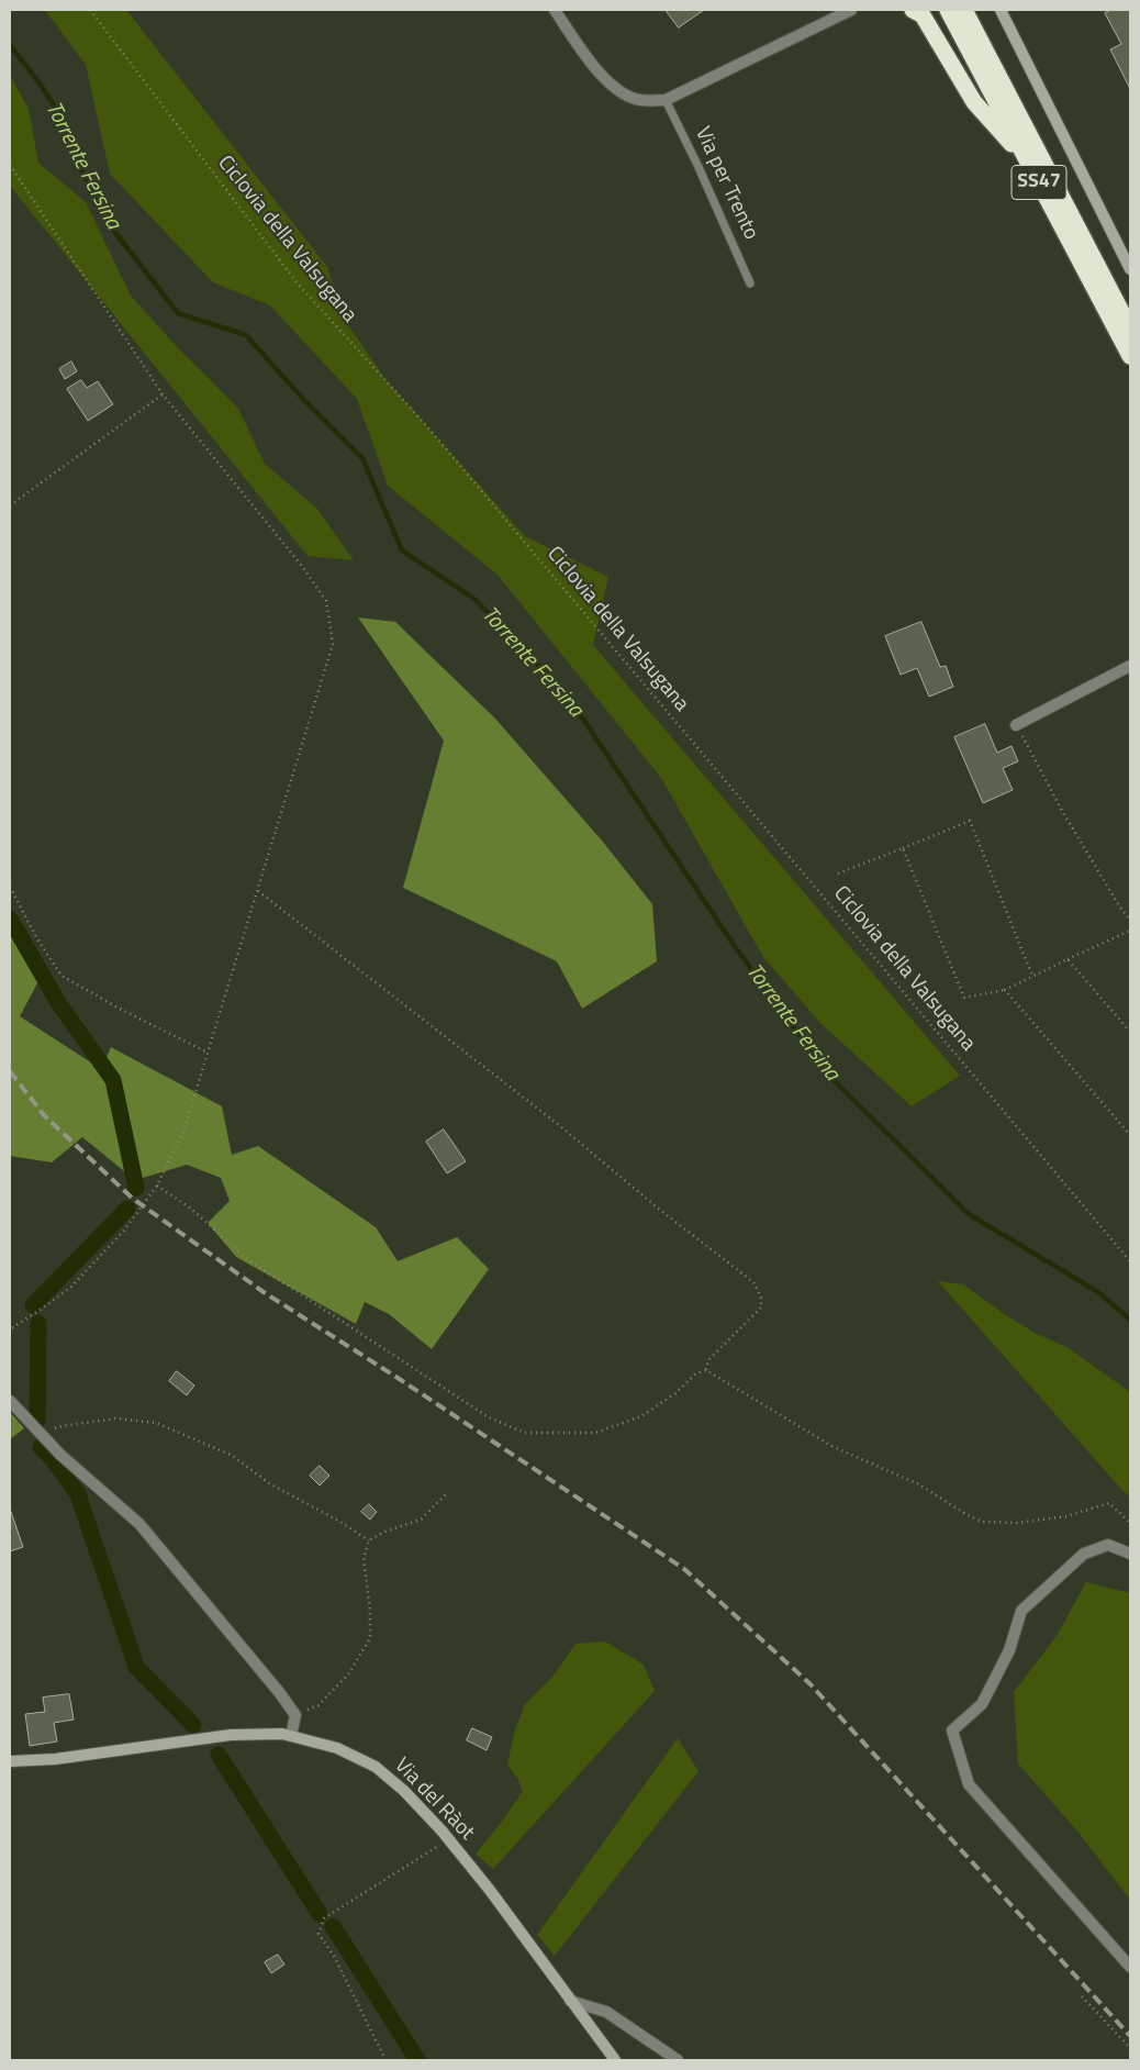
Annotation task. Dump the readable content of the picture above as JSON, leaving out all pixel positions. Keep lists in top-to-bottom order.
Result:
{
  "streets": {
    "highway": ["SS47"],
    "street": ["Via del Ràot"],
    "lane": ["Via per Trento"],
    "path": ["Ciclovia della Valsugana"]
  },
  "water": ["Torrente Fersina"]
}
